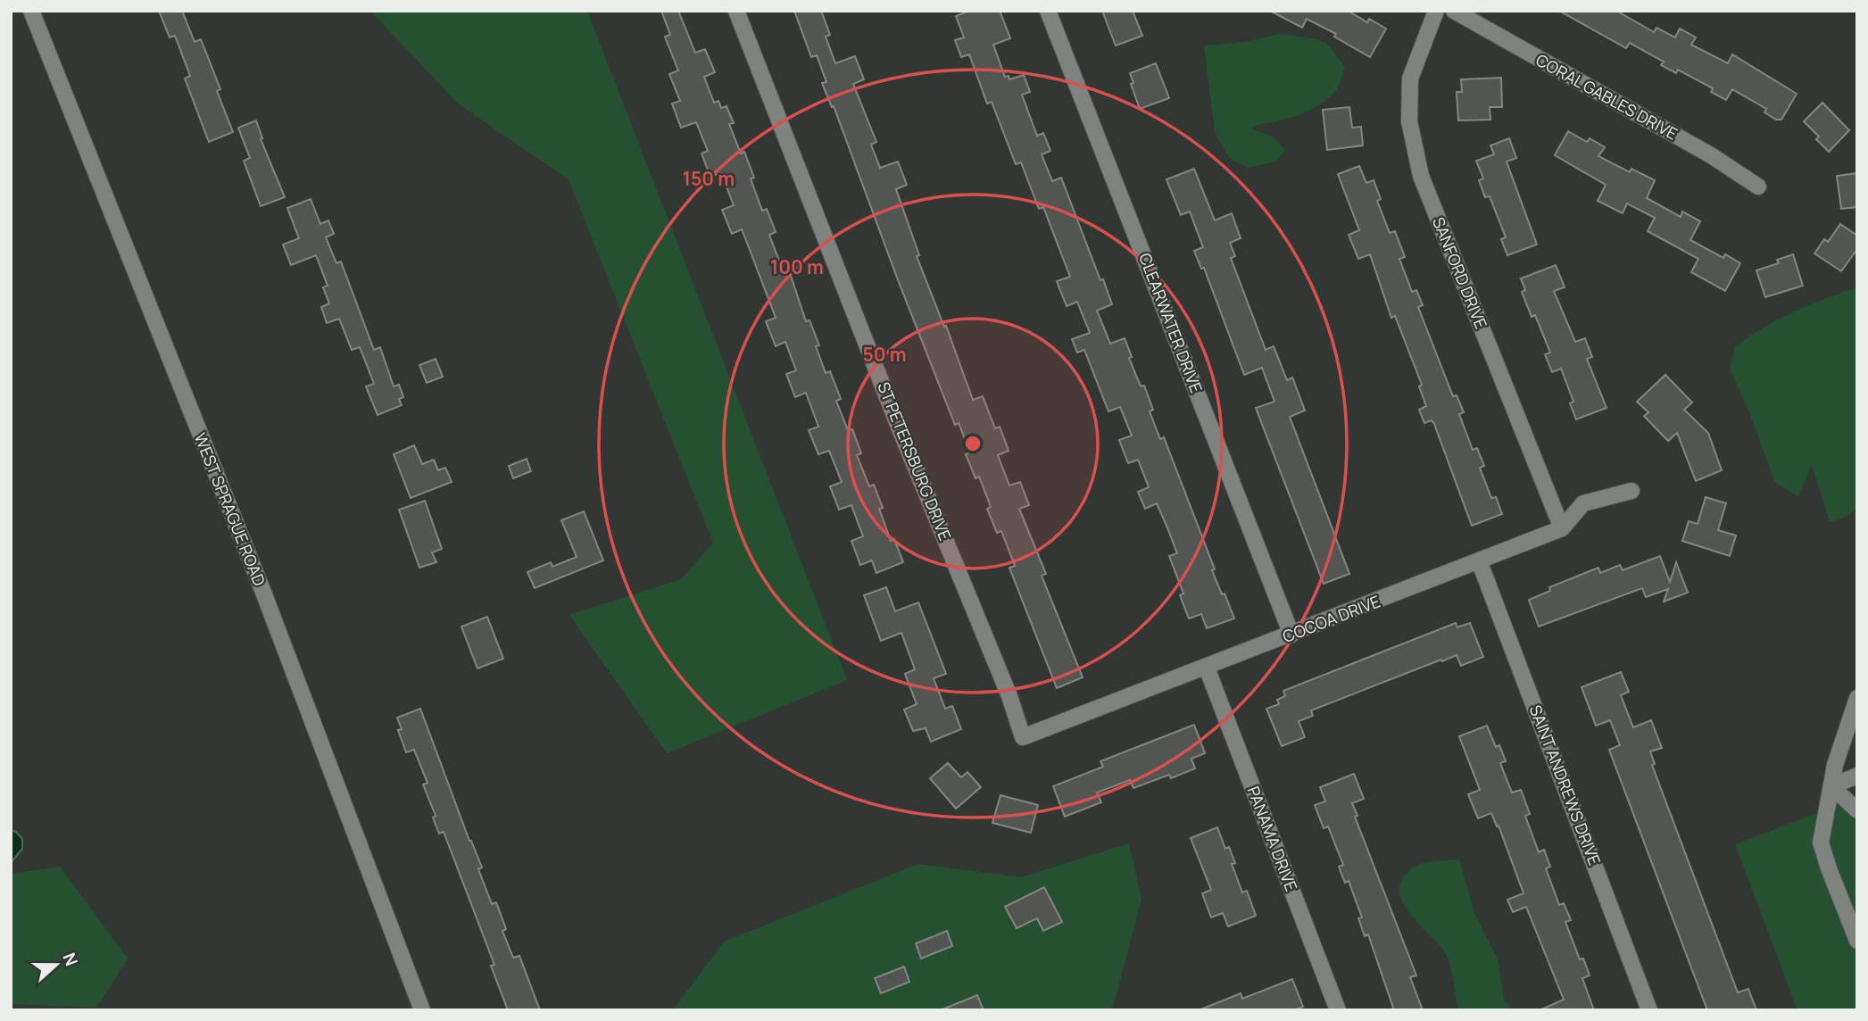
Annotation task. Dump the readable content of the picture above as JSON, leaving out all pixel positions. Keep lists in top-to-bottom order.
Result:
{
  "streets": {
    "street": [
      "CORAL GABLES DRIVE",
      "SANFORD DRIVE",
      "CLEARWATER DRIVE",
      "ST PETERSBURG DRIVE",
      "WEST SPRAGUE ROAD",
      "COCOA DRIVE",
      "SAINT ANDREWS DRIVE",
      "PANAMA DRIVE"
    ]
  },
  "crossings": [
    ["SANFORD DRIVE", "COCOA DRIVE"],
    ["CLEARWATER DRIVE", "COCOA DRIVE"],
    ["ST PETERSBURG DRIVE", "COCOA DRIVE"],
    ["COCOA DRIVE", "SAINT ANDREWS DRIVE"],
    ["COCOA DRIVE", "PANAMA DRIVE"]
  ],
  "north": "right",
  "rings": ["150 m", "100 m", "50 m"]
}
